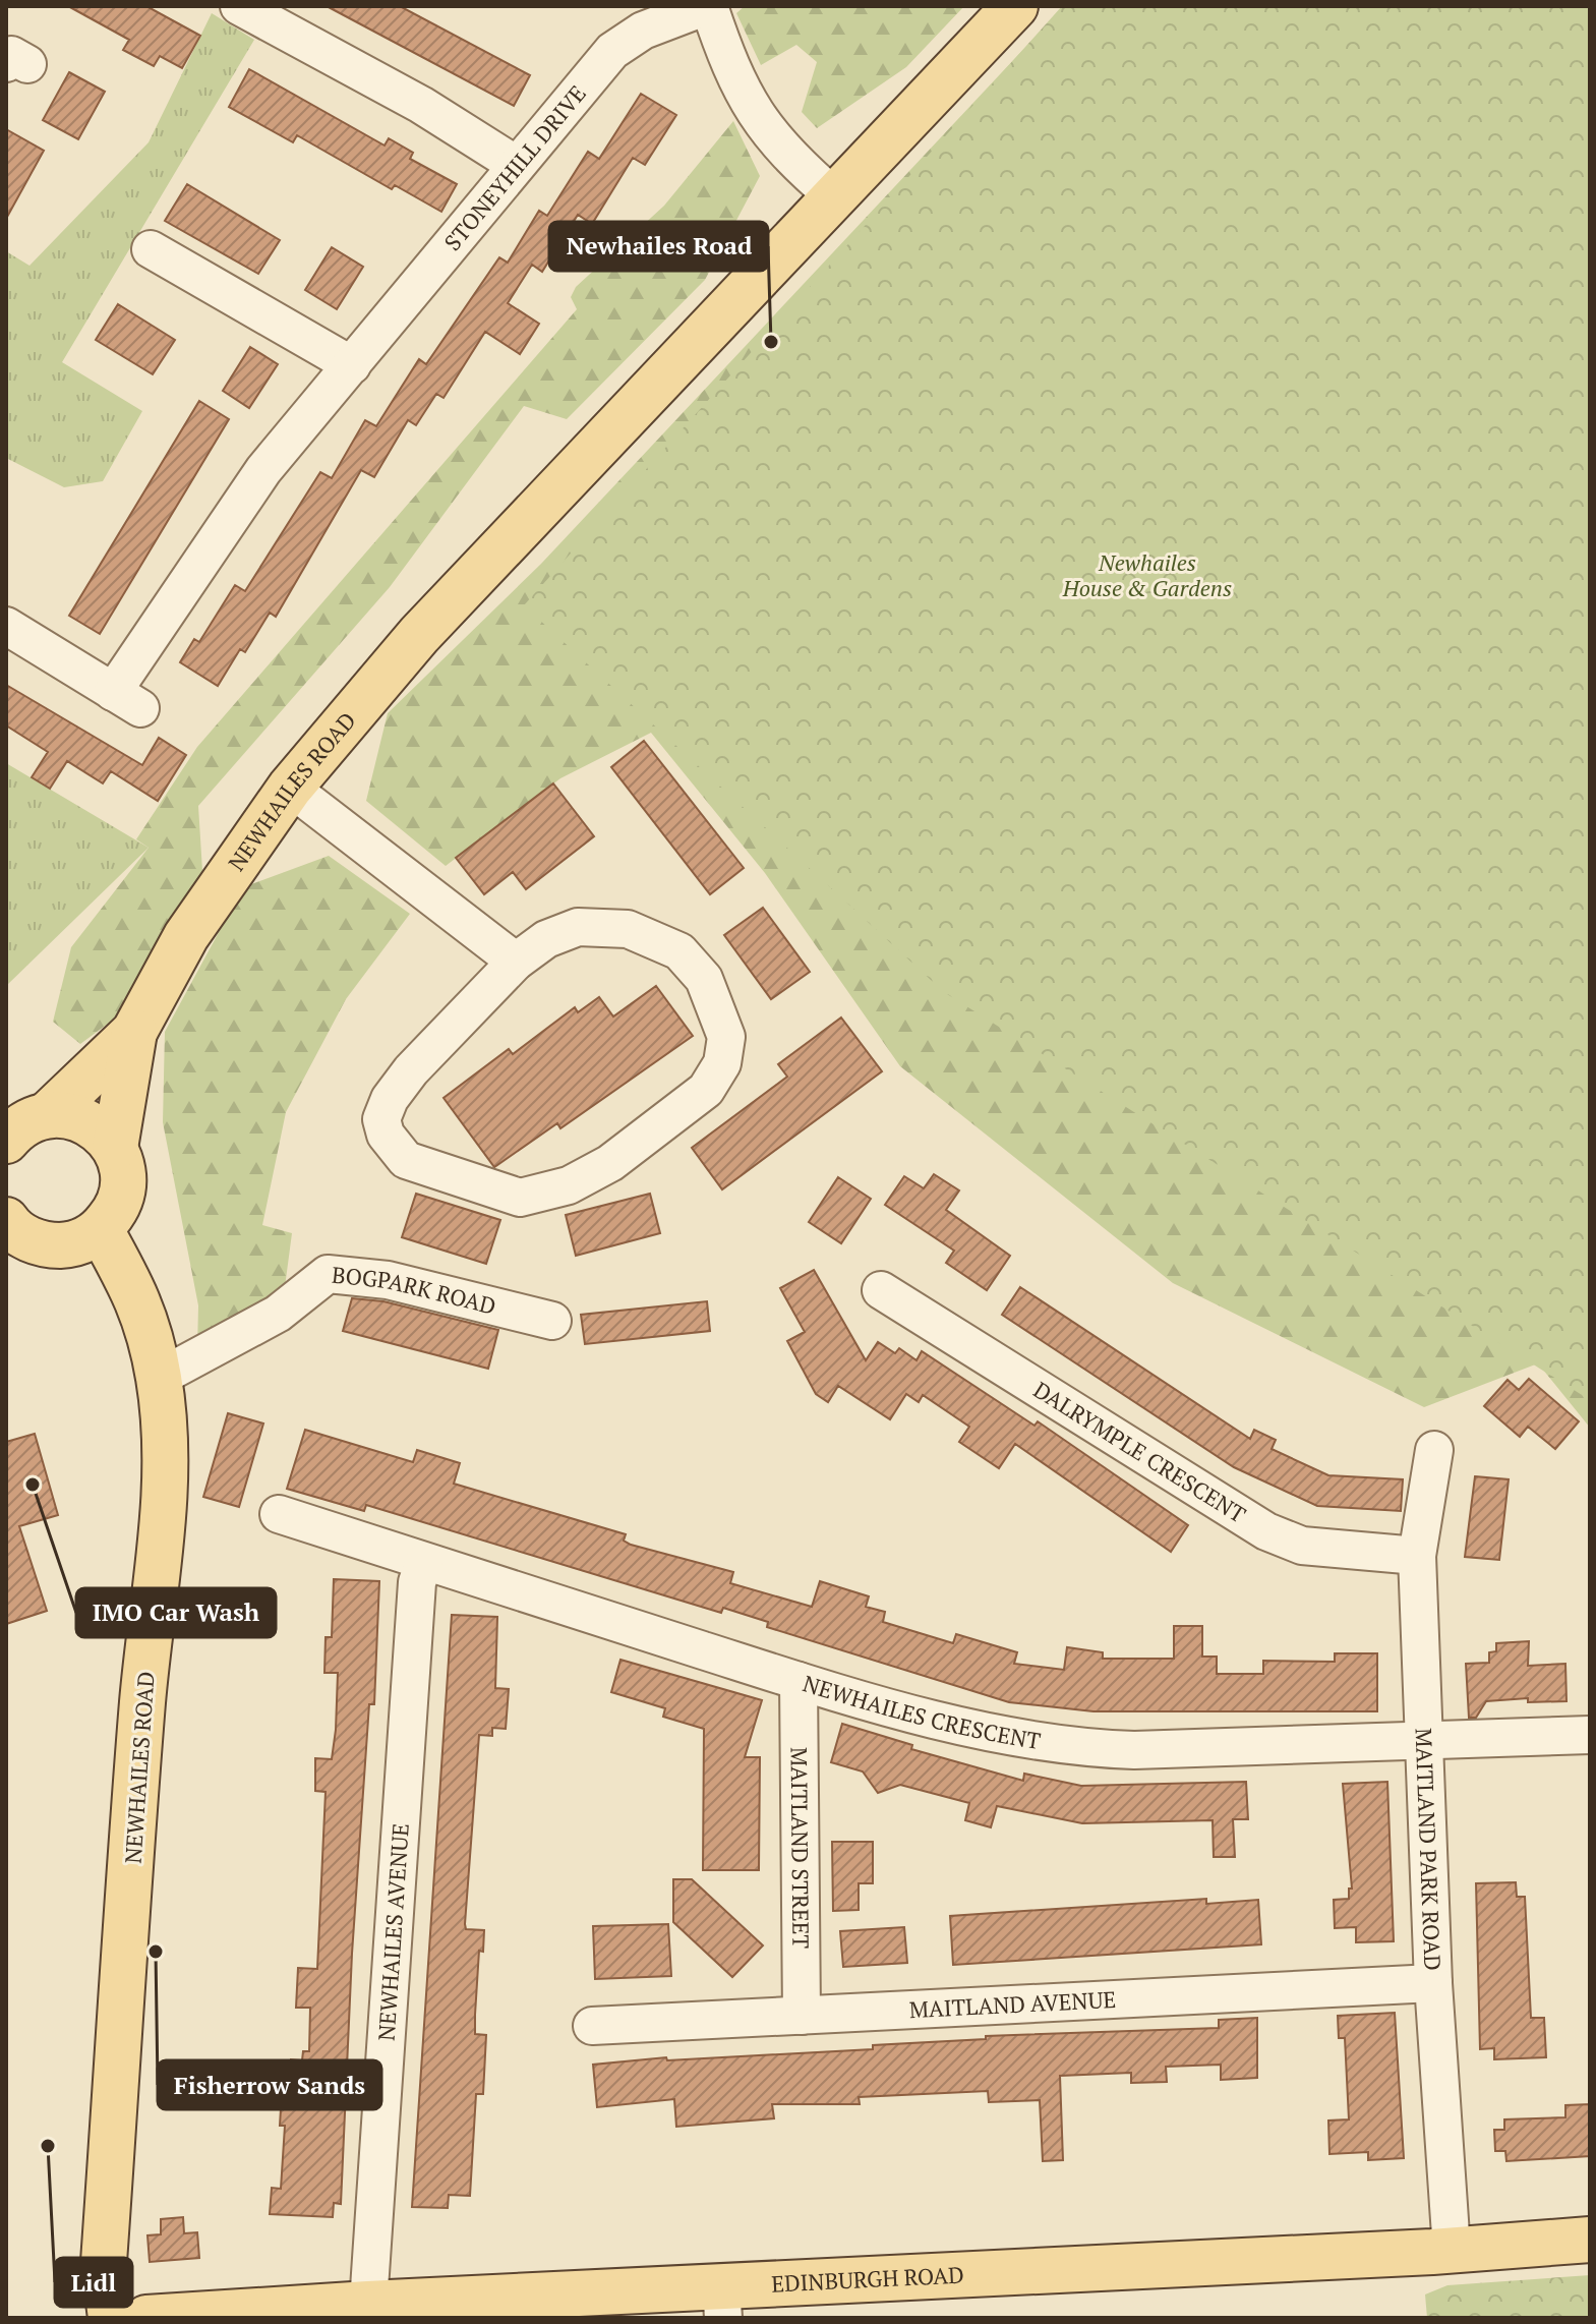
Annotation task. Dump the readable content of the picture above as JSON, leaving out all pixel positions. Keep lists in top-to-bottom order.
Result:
{
  "streets": {
    "main road": ["NEWHAILES ROAD", "EDINBURGH ROAD"],
    "street": [
      "STONEYHILL DRIVE",
      "BOGPARK ROAD",
      "DALRYMPLE CRESCENT",
      "NEWHAILES CRESCENT",
      "MAITLAND STREET",
      "MAITLAND PARK ROAD",
      "NEWHAILES AVENUE",
      "MAITLAND AVENUE"
    ]
  },
  "crossings": [
    ["NEWHAILES ROAD", "BOGPARK ROAD"],
    ["DALRYMPLE CRESCENT", "MAITLAND PARK ROAD"],
    ["NEWHAILES CRESCENT", "MAITLAND STREET"],
    ["NEWHAILES CRESCENT", "MAITLAND PARK ROAD"],
    ["NEWHAILES CRESCENT", "NEWHAILES AVENUE"],
    ["MAITLAND STREET", "MAITLAND AVENUE"],
    ["MAITLAND PARK ROAD", "MAITLAND AVENUE"],
    ["MAITLAND PARK ROAD", "EDINBURGH ROAD"],
    ["NEWHAILES AVENUE", "EDINBURGH ROAD"]
  ],
  "parks": ["Newhailes House & Gardens"],
  "places": [
    "Newhailes Road",
    "IMO Car Wash",
    "Fisherrow Sands",
    "Lidl"
  ]
}
